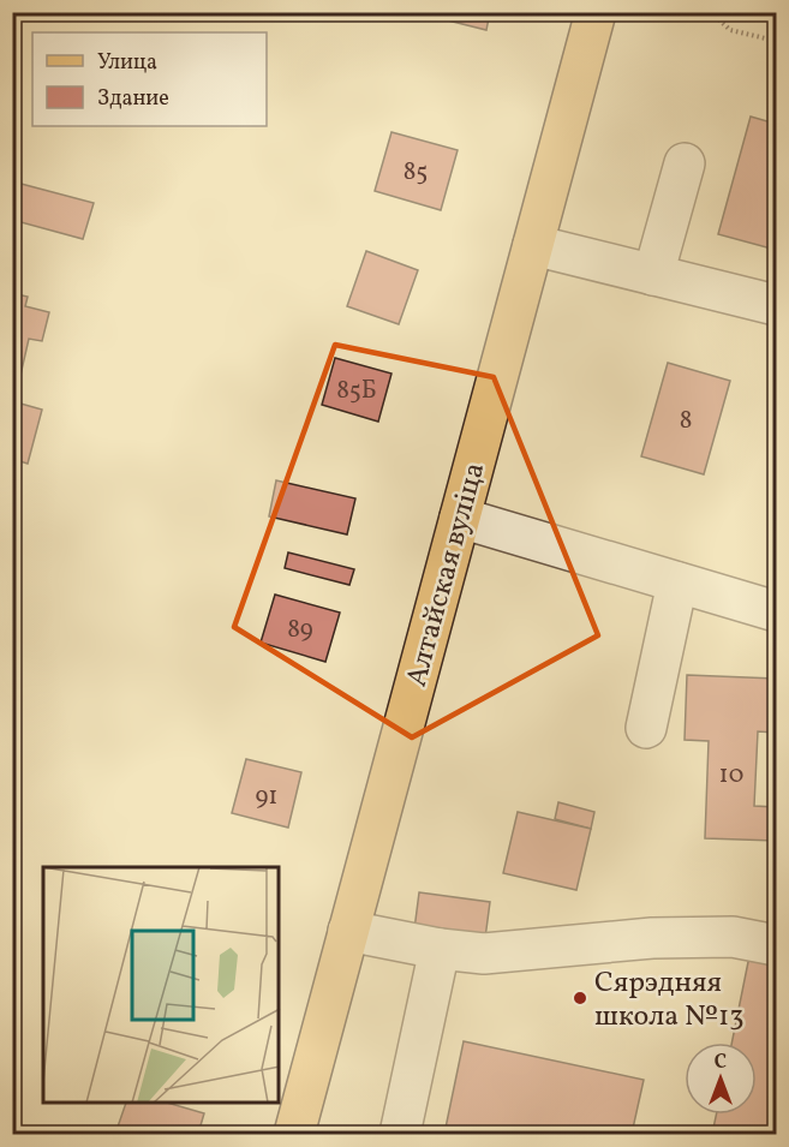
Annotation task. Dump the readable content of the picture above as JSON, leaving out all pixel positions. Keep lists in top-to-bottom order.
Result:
{
  "streets": {
    "main road": ["Алтайская вуліца"]
  },
  "places": ["Сярэдняя школа №13"],
  "house_numbers": [
    "85",
    "85Б",
    "8",
    "89",
    "10",
    "91"
  ],
  "legend": ["Улица", "Здание"],
  "north": "top"
}
